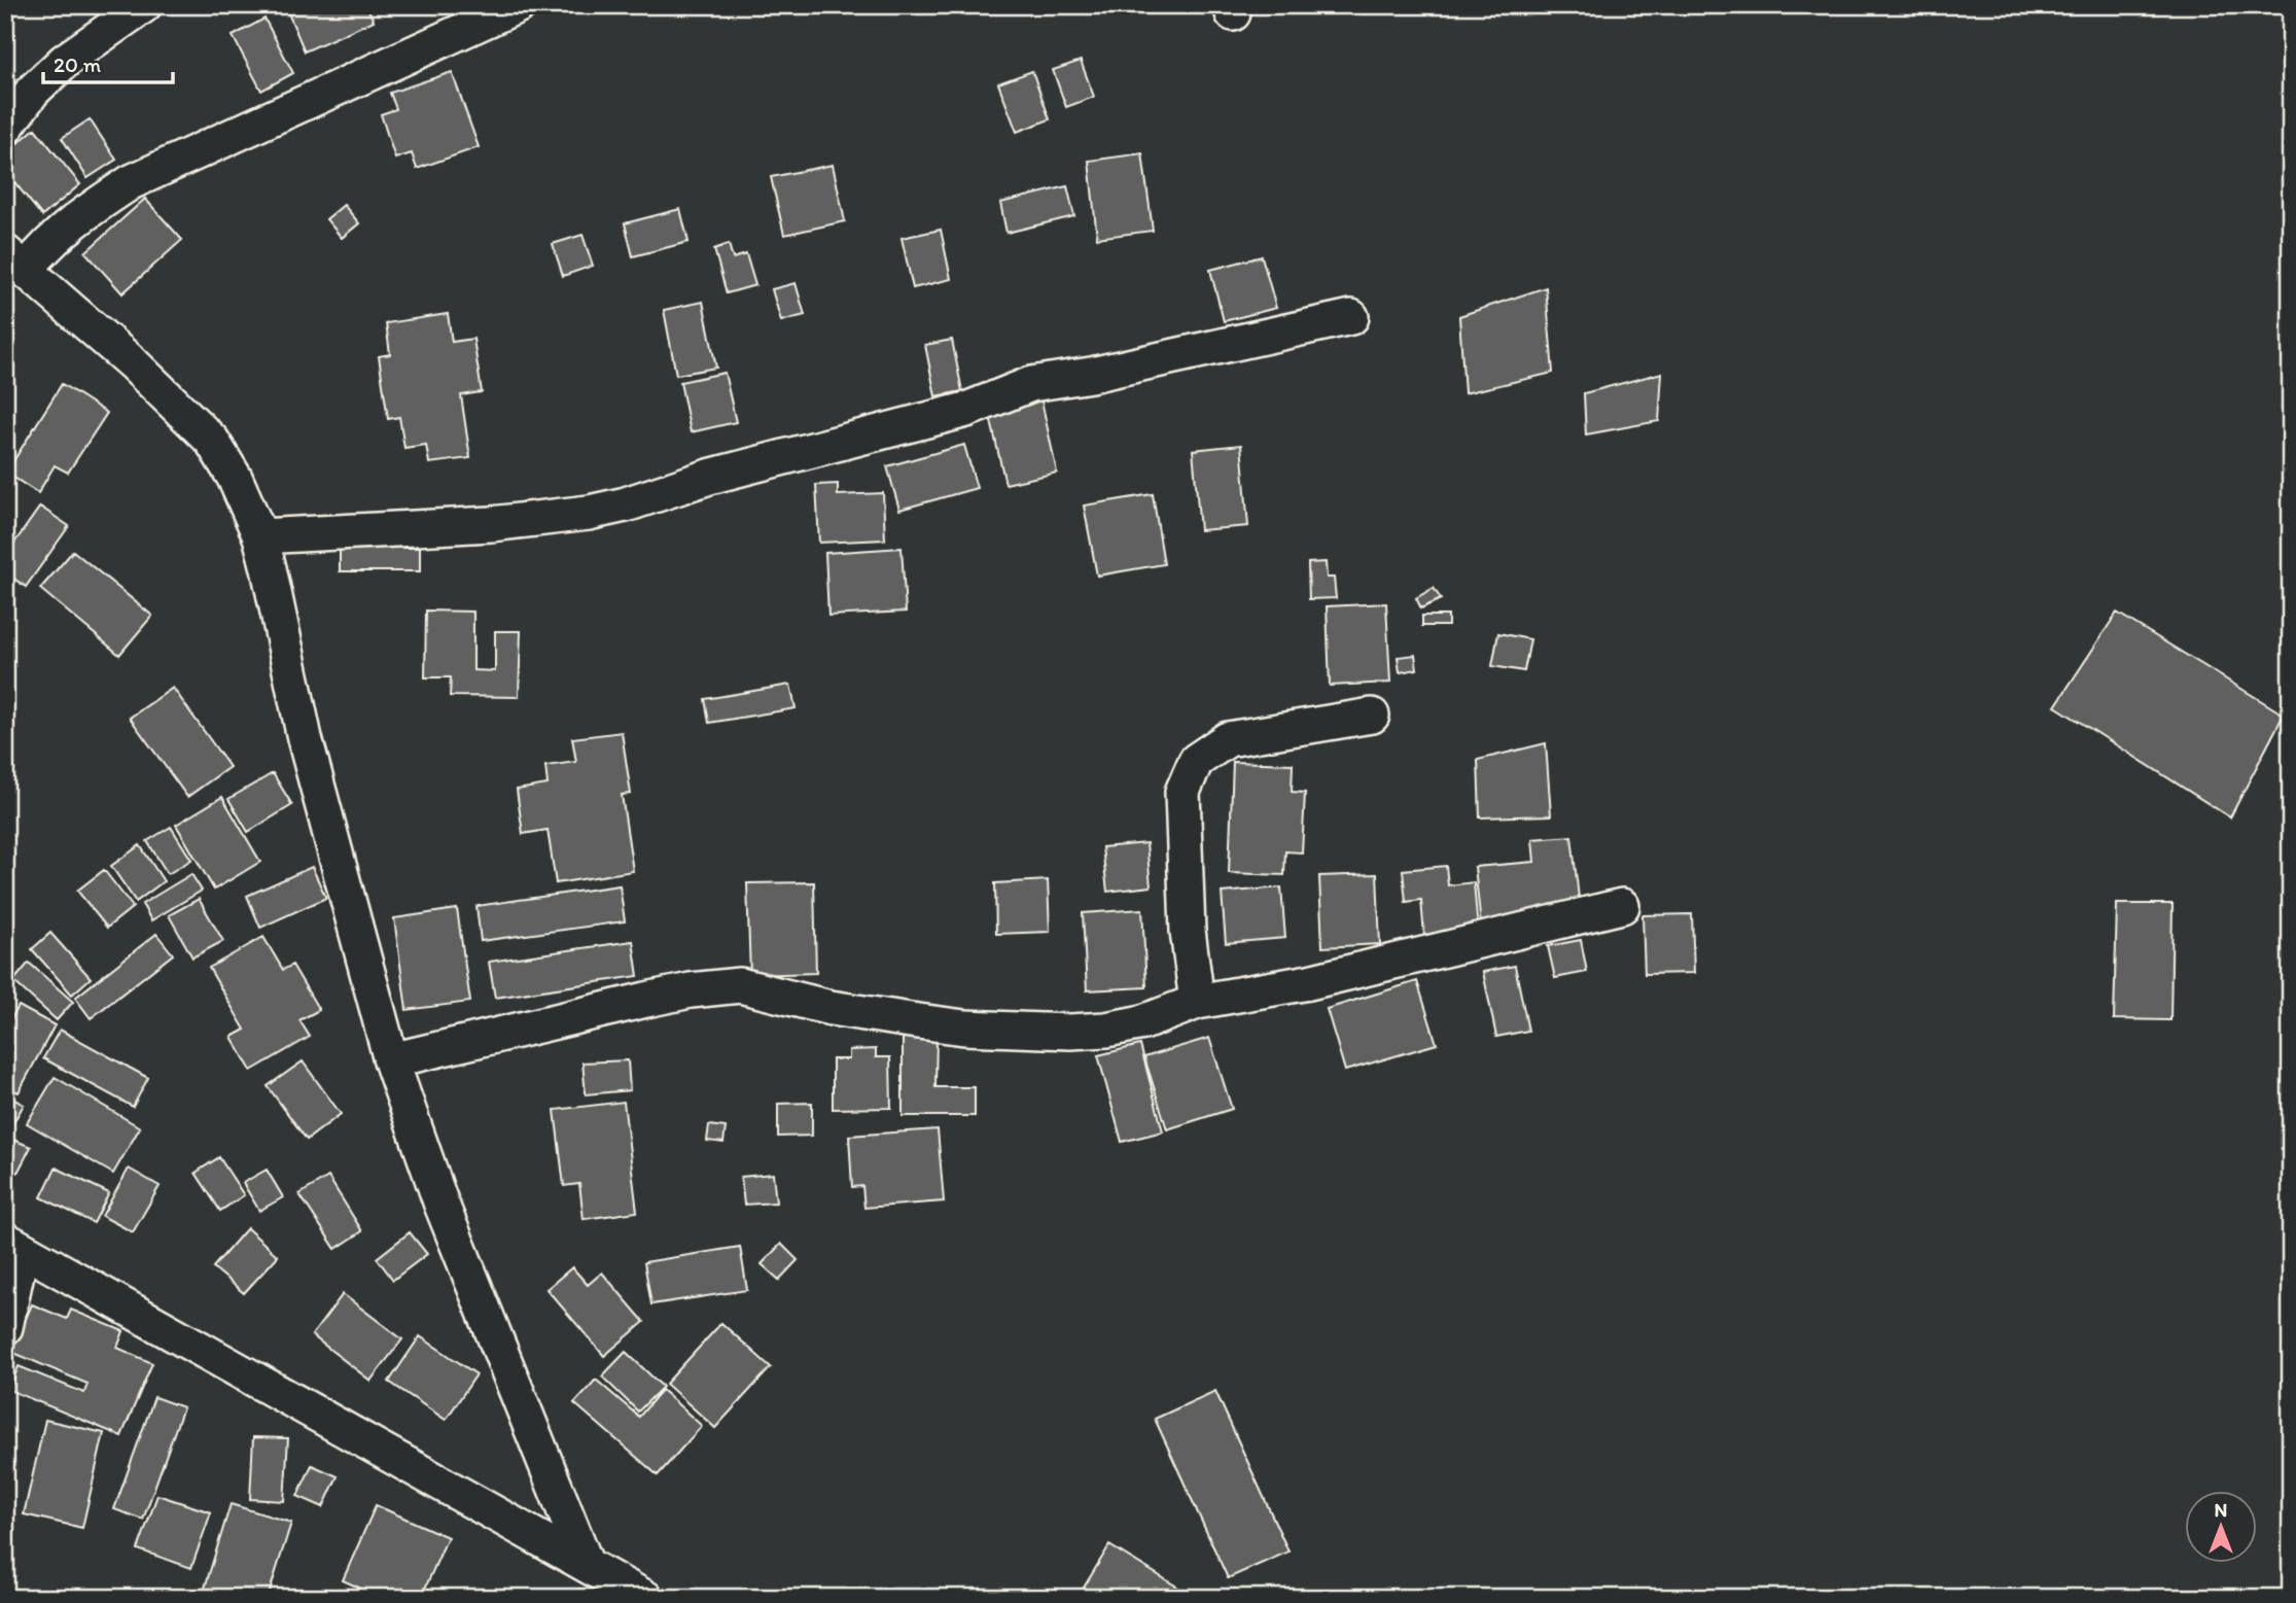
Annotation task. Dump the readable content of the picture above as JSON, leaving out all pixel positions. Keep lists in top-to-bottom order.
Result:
{
  "scale_bar": "20 m",
  "north": "top"
}
